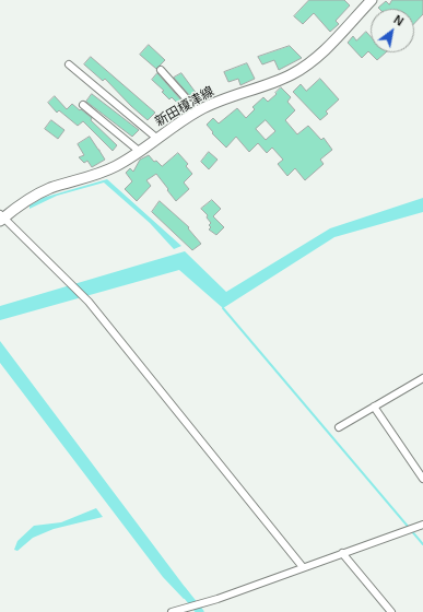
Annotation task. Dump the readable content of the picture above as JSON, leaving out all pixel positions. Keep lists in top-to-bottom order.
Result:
{
  "streets": {
    "main road": ["新田榎津線"]
  },
  "north": "top right"
}
